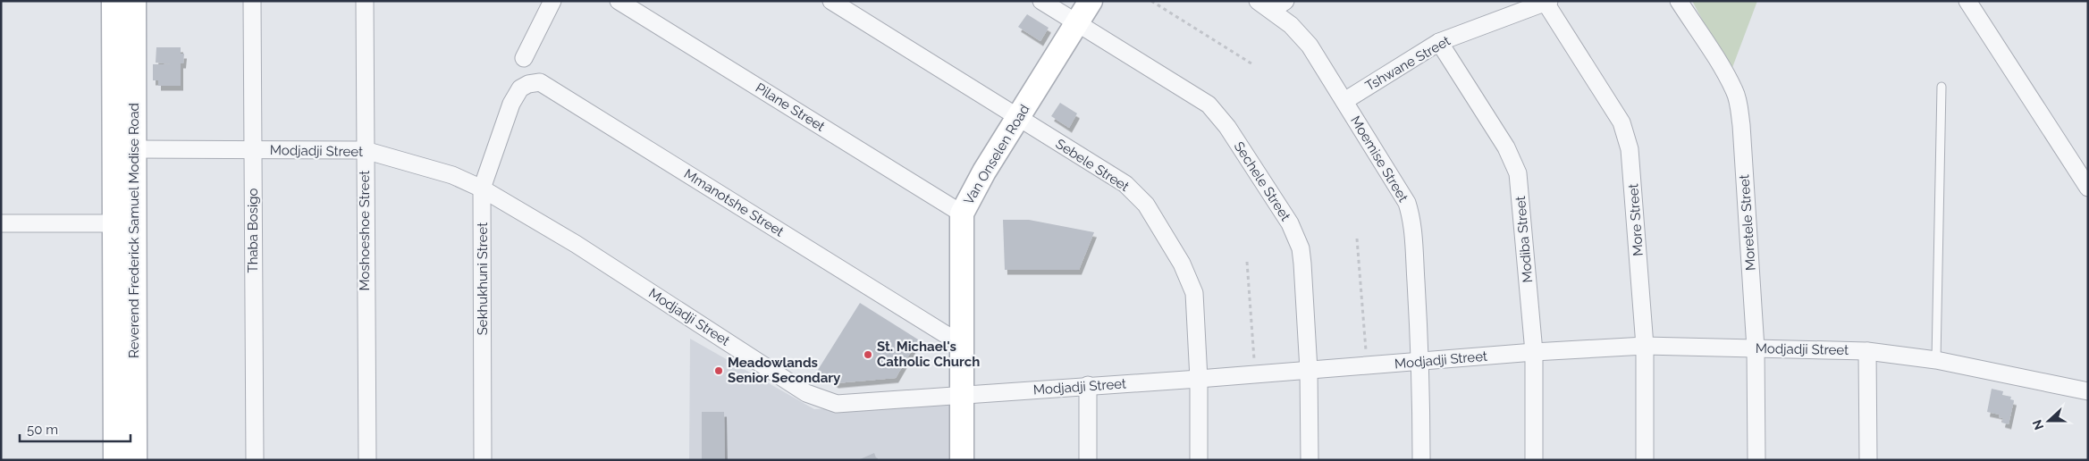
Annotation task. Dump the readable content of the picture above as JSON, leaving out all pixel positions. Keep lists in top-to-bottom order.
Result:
{
  "streets": {
    "main road": ["Van Onselen Road", "Reverend Frederick Samuel Modise Road"],
    "street": [
      "Tshwane Street",
      "Pilane Street",
      "Modjadji Street",
      "Moemise Street",
      "Sebele Street",
      "Sechele Street",
      "Mmanotshe Street",
      "More Street",
      "Moretele Street",
      "Thaba Bosigo",
      "Moshoeshoe Street",
      "Modiba Street",
      "Sekhukhuni Street"
    ]
  },
  "crossings": [
    ["Tshwane Street", "Moemise Street"],
    ["Tshwane Street", "More Street"],
    ["Tshwane Street", "Modiba Street"],
    ["Pilane Street", "Van Onselen Road"],
    ["Modjadji Street", "Van Onselen Road"],
    ["Modjadji Street", "Moemise Street"],
    ["Modjadji Street", "Sebele Street"],
    ["Modjadji Street", "Sechele Street"],
    ["Modjadji Street", "More Street"],
    ["Modjadji Street", "Moretele Street"],
    ["Modjadji Street", "Reverend Frederick Samuel Modise Road"],
    ["Modjadji Street", "Thaba Bosigo"],
    ["Modjadji Street", "Moshoeshoe Street"],
    ["Modjadji Street", "Modiba Street"],
    ["Modjadji Street", "Sekhukhuni Street"],
    ["Van Onselen Road", "Sebele Street"],
    ["Van Onselen Road", "Sechele Street"],
    ["Van Onselen Road", "Mmanotshe Street"],
    ["Mmanotshe Street", "Sekhukhuni Street"]
  ],
  "places": ["St. Michael's Catholic Church", "Meadowlands Senior Secondary"],
  "scale_bar": "50 m",
  "north": "left"
}
